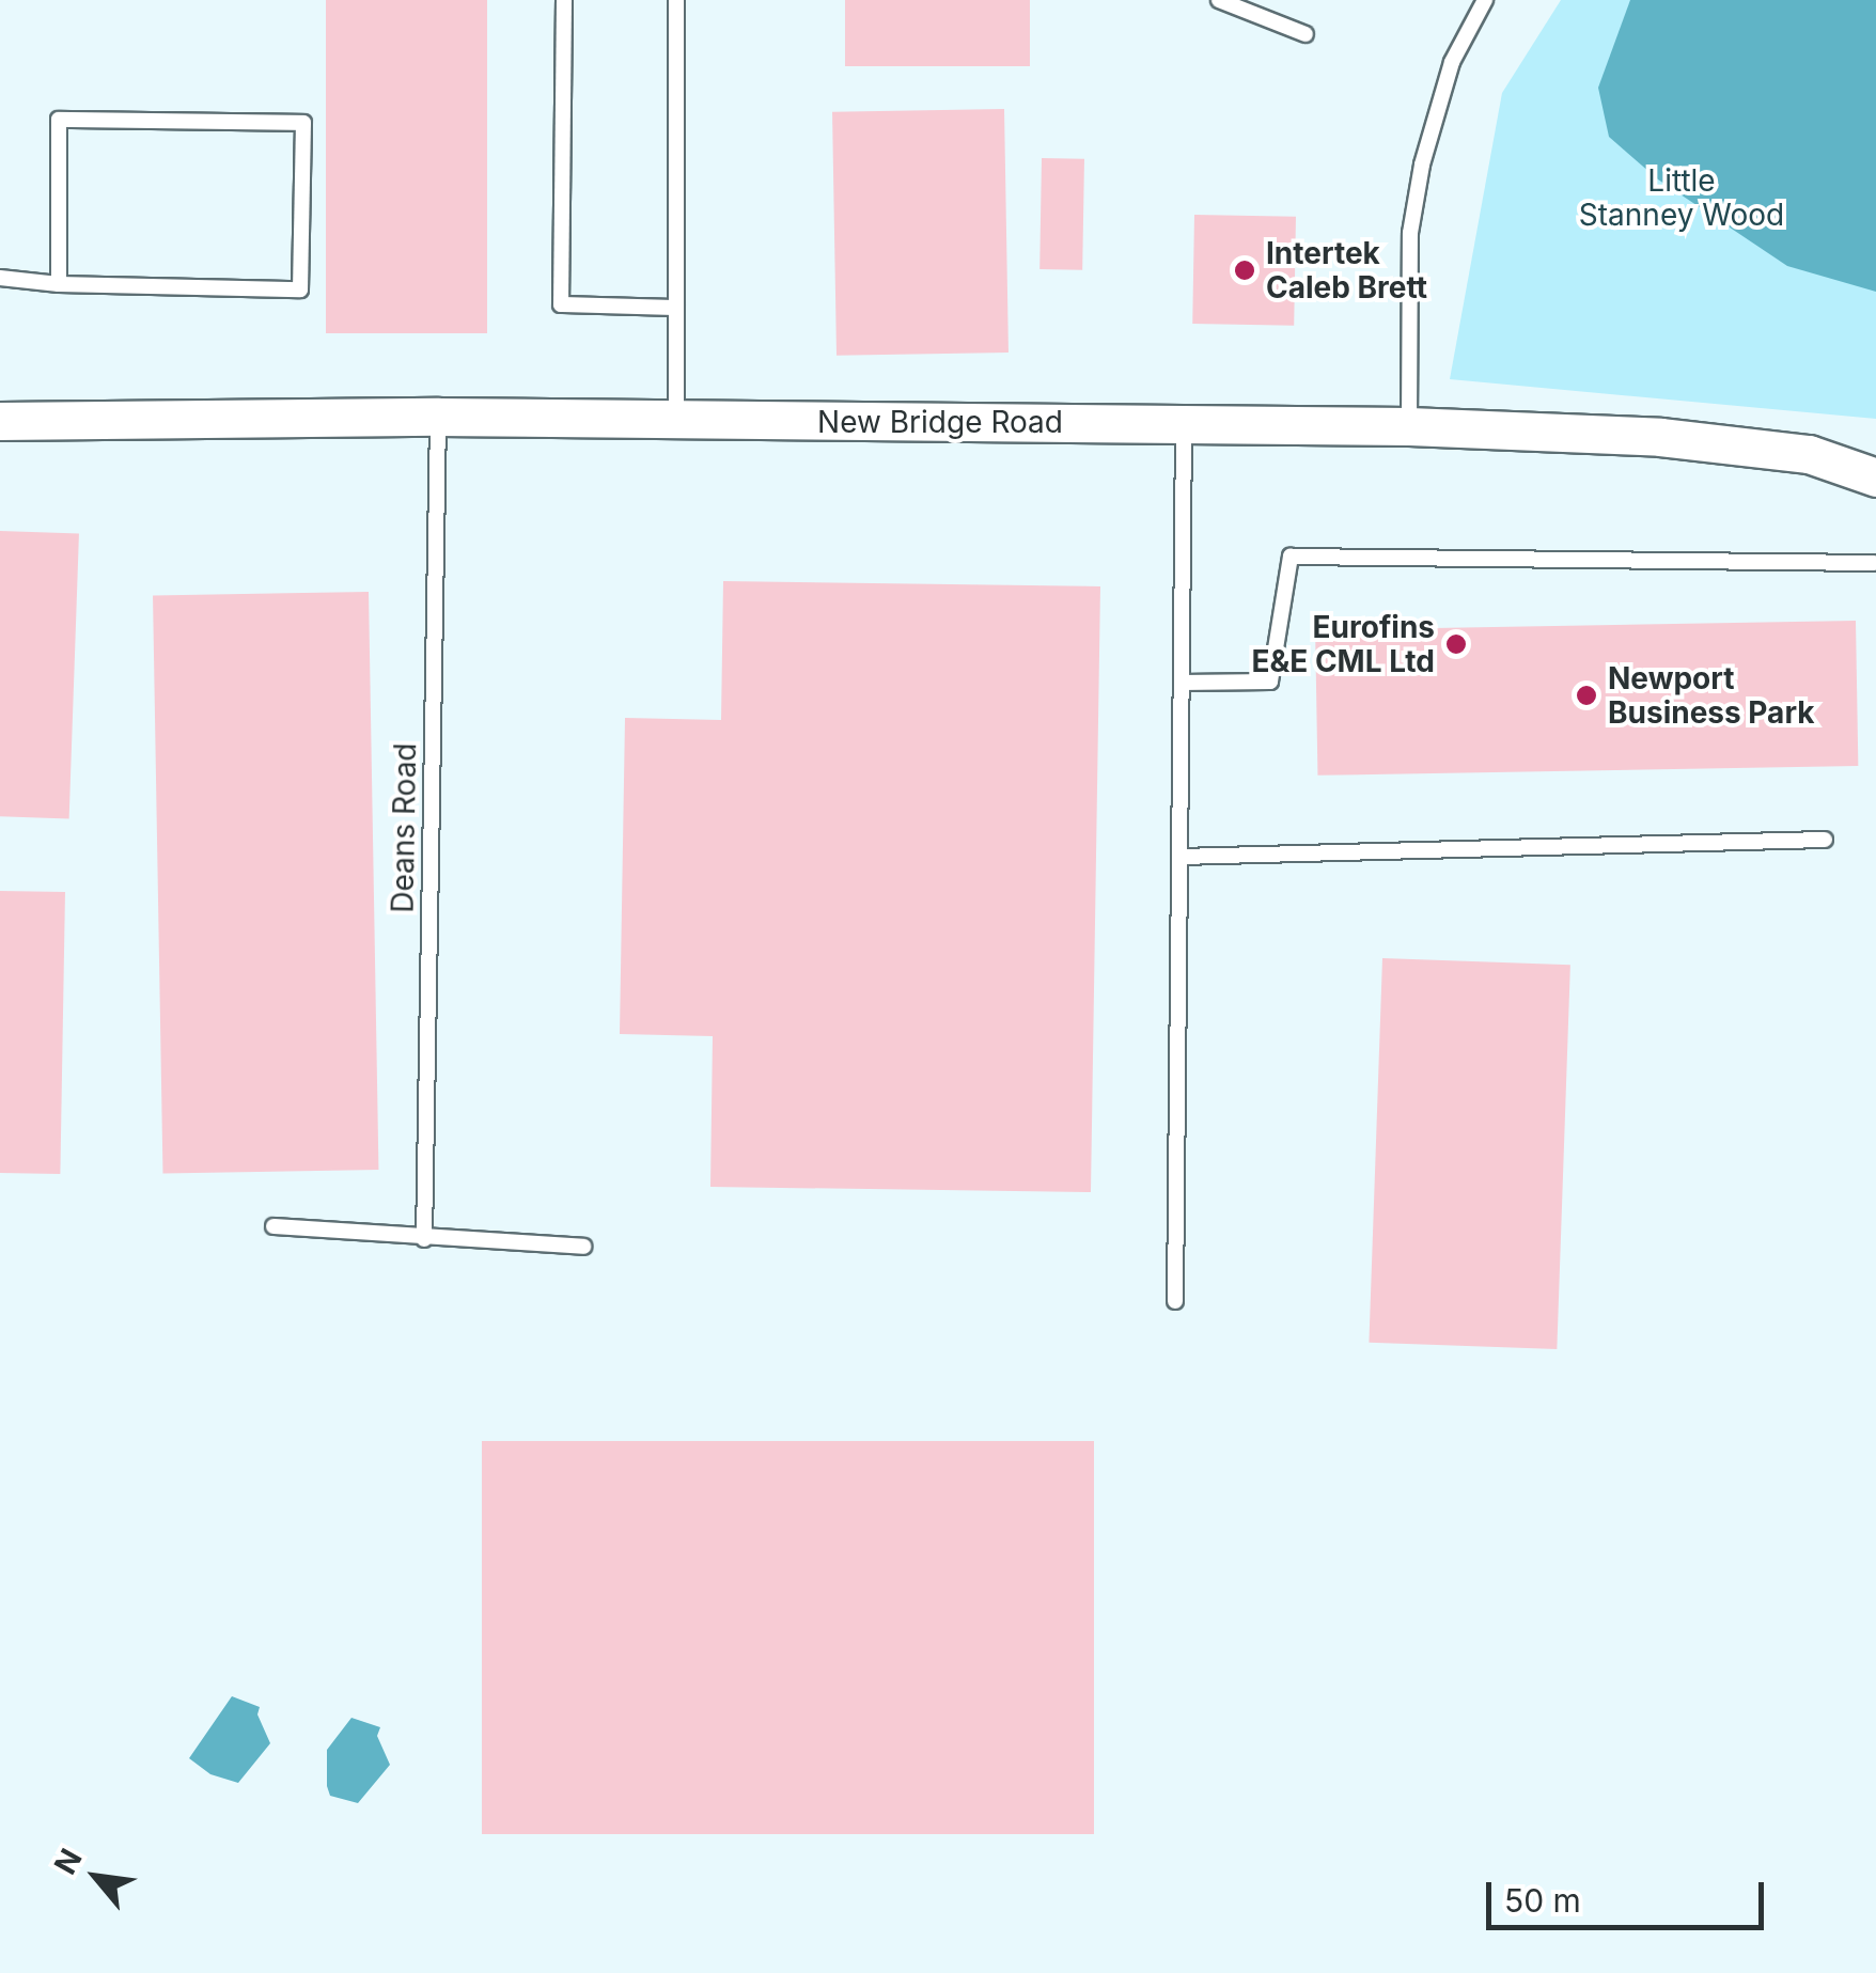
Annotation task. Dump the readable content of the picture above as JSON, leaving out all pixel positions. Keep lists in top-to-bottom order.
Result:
{
  "streets": {
    "street": ["New Bridge Road"],
    "lane": ["Deans Road"]
  },
  "crossings": [
    ["New Bridge Road", "Deans Road"]
  ],
  "parks": ["Little Stanney Wood"],
  "places": ["Intertek Caleb Brett", "Eurofins E&E CML Ltd", "Newport Business Park"],
  "scale_bar": "50 m",
  "north": "top left"
}
